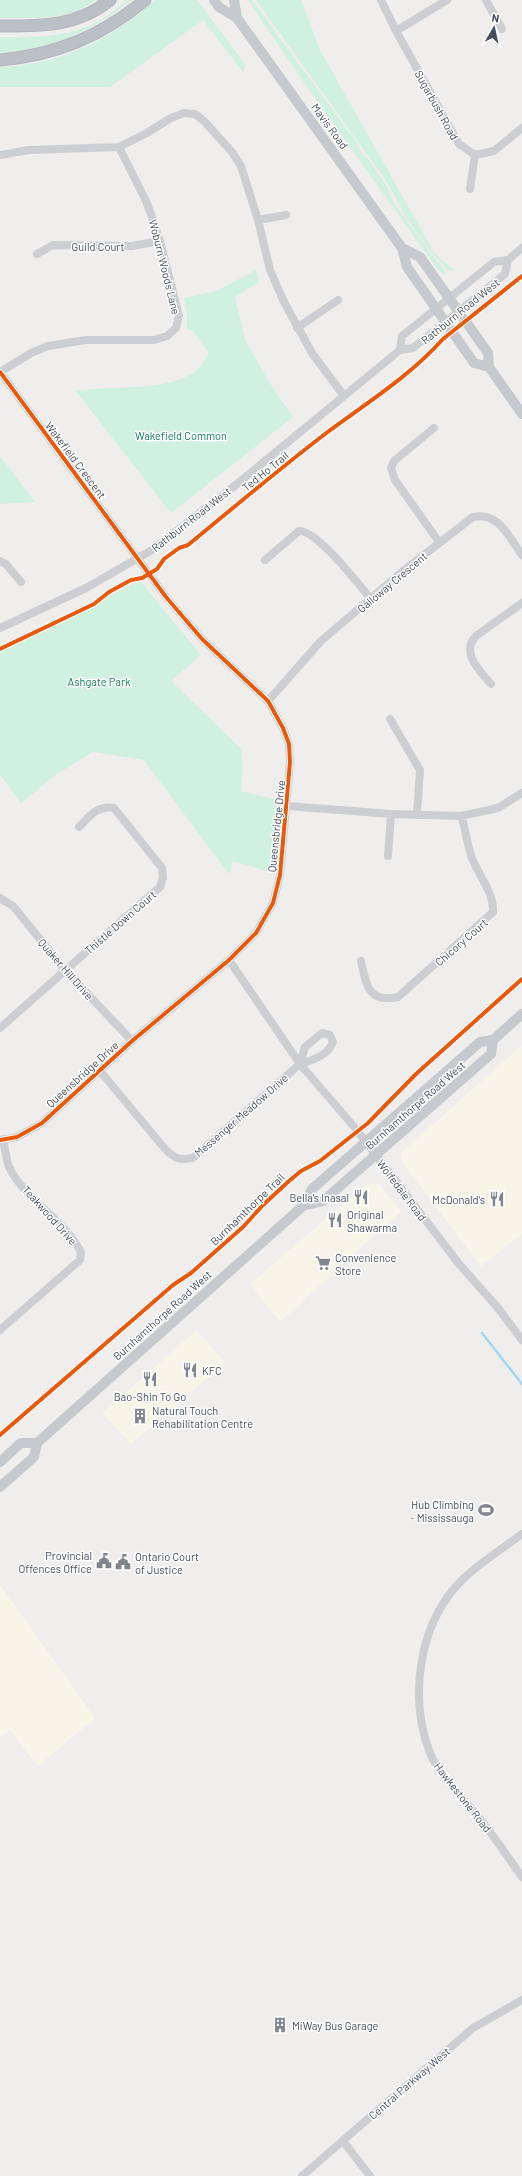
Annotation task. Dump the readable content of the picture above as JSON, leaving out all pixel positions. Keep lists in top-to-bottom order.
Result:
{
  "streets": {
    "main road": ["Mavis Road", "Burnhamthorpe Road West"],
    "street": [
      "Sugarbush Road",
      "Guild Court",
      "Woburn Woods Lane",
      "Rathburn Road West",
      "Wakefield Crescent",
      "Galloway Crescent",
      "Queensbridge Drive",
      "Thistle Down Court",
      "Chicory Court",
      "Quaker Hill Drive",
      "Messenger Meadow Drive",
      "Wolfedale Road",
      "Teakwood Drive",
      "Hawkestone Road",
      "Central Parkway West"
    ],
    "cycle path": ["Ted Ho Trail", "Burnhamthorpe Trail"]
  },
  "crossings": [
    ["Mavis Road", "Rathburn Road West"],
    ["Guild Court", "Woburn Woods Lane"],
    ["Woburn Woods Lane", "Wakefield Crescent"],
    ["Rathburn Road West", "Wakefield Crescent"],
    ["Rathburn Road West", "Queensbridge Drive"],
    ["Wakefield Crescent", "Queensbridge Drive"],
    ["Galloway Crescent", "Queensbridge Drive"],
    ["Queensbridge Drive", "Quaker Hill Drive"],
    ["Queensbridge Drive", "Messenger Meadow Drive"],
    ["Queensbridge Drive", "Wolfedale Road"],
    ["Queensbridge Drive", "Teakwood Drive"],
    ["Thistle Down Court", "Quaker Hill Drive"],
    ["Burnhamthorpe Road West", "Wolfedale Road"],
    ["Messenger Meadow Drive", "Wolfedale Road"]
  ],
  "parks": ["Wakefield Common", "Ashgate Park"],
  "places": {
    "restaurant": [
      "Bella’s Inasal",
      "McDonald's",
      "Original Shawarma",
      "KFC",
      "Bao-Shin To Go"
    ],
    "supermarket": ["Convenience Store"],
    "building": ["Natural Touch Rehabilitation Centre", "MiWay Bus Garage"],
    "sports": ["Hub Climbing - Mississauga"],
    "public building": ["Provincial Offences Office", "Ontario Court of Justice"]
  },
  "north": "top"
}
